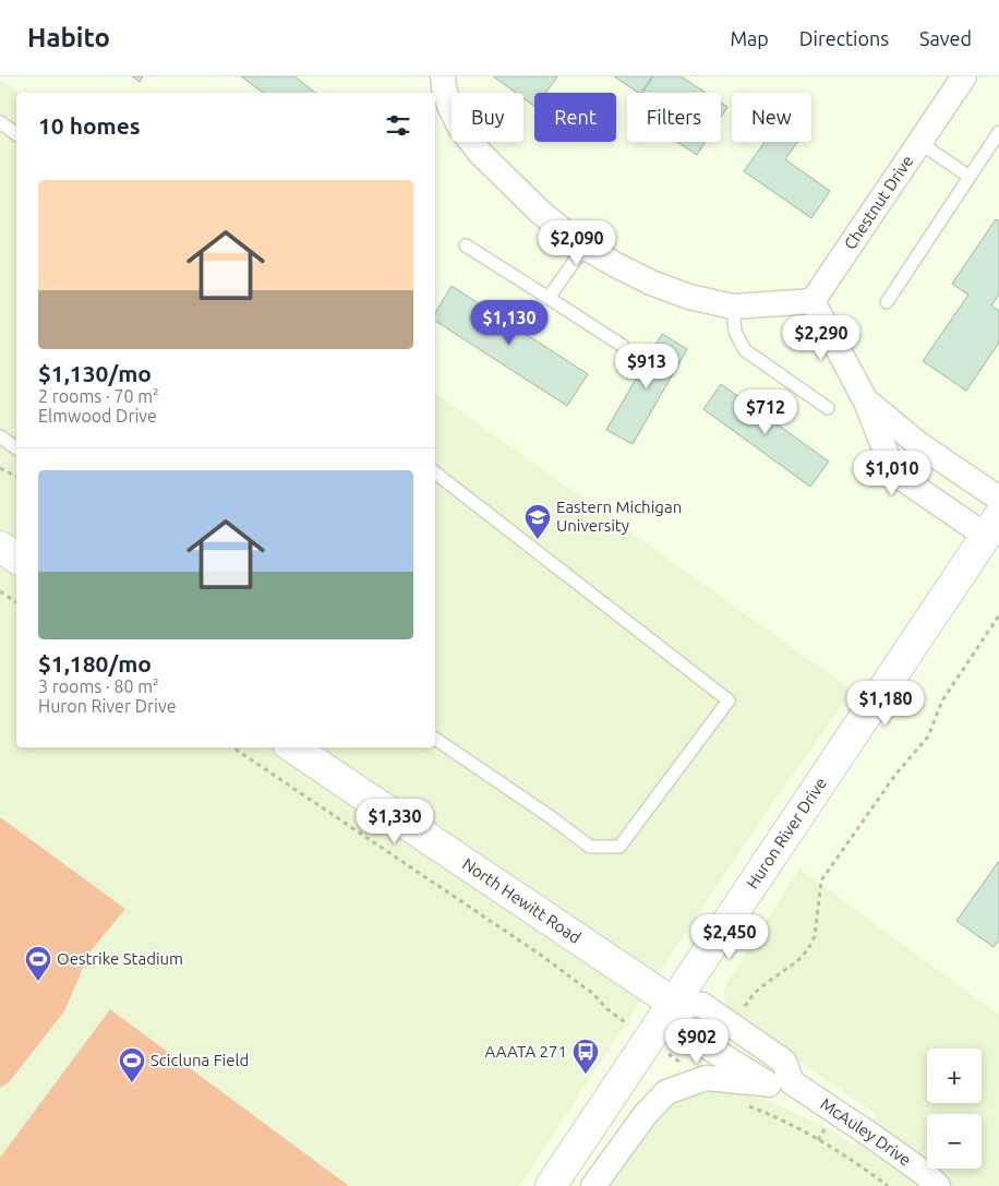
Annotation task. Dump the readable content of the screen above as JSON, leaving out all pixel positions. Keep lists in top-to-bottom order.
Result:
{
  "streets": {
    "main road": ["Huron River Drive", "North Hewitt Road"],
    "street": ["Chestnut Drive", "McAuley Drive"]
  },
  "crossings": [
    ["Huron River Drive", "North Hewitt Road"],
    ["Huron River Drive", "McAuley Drive"],
    ["North Hewitt Road", "McAuley Drive"]
  ],
  "places": {
    "school or university": ["Eastern Michigan University"],
    "sports": ["Oestrike Stadium", "Scicluna Field"],
    "bus stop": ["AAATA 271"]
  },
  "page": {
    "header": "Habito",
    "nav": ["Map", "Directions", "Saved"],
    "chip": [
      "Buy",
      "Rent",
      "Filters",
      "New"
    ],
    "heading": "10 homes",
    "list": [
      {
        "name": "$1,130/mo",
        "note": "2 rooms · 70 m² · Elmwood Drive"
      },
      {
        "name": "$1,180/mo",
        "note": "3 rooms · 80 m² · Huron River Drive"
      }
    ],
    "price": [
      "$2,090",
      "$1,130",
      "$2,290",
      "$913",
      "$712",
      "$1,010",
      "$1,180",
      "$1,330",
      "$2,450",
      "$902"
    ],
    "map_buttons": ["+", "−"]
  }
}
